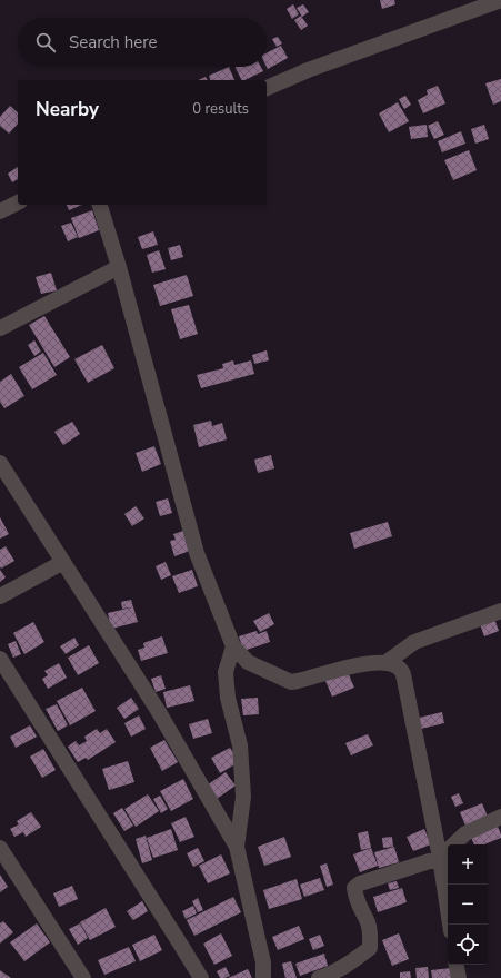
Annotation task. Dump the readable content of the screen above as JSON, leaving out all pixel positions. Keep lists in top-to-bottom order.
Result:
{
  "page": {
    "search": "Search here",
    "heading": ["Nearby", "0 results"],
    "map_buttons": ["+", "−"]
  }
}
